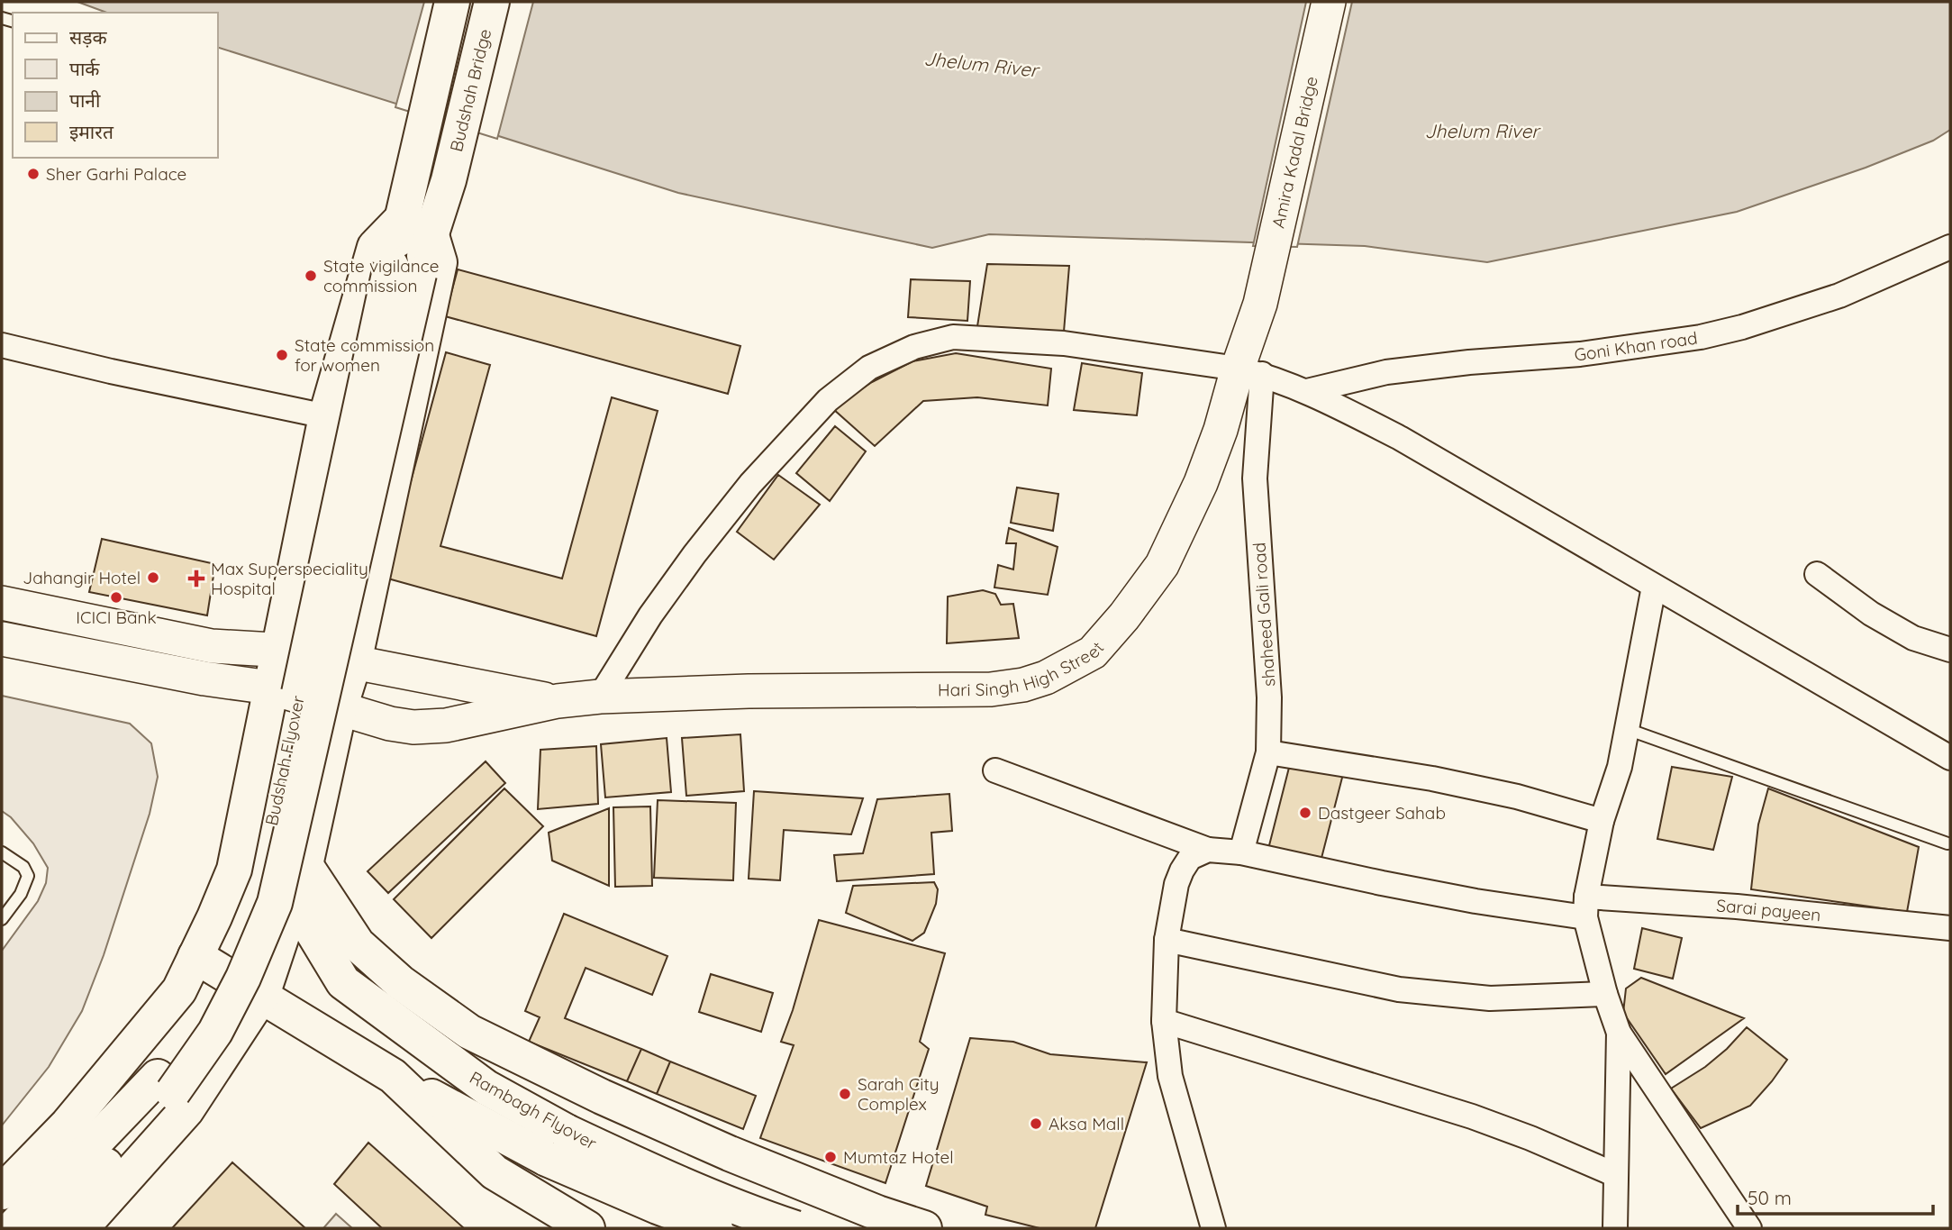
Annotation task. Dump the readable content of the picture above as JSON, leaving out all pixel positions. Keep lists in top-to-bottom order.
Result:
{
  "streets": {
    "main road": [
      "Budshah Bridge",
      "Amira Kadal Bridge",
      "Hari Singh High Street",
      "Budshah Flyover",
      "Rambagh Flyover"
    ],
    "street": ["Goni Khan road", "shaheed Gali road", "Sarai payeen"]
  },
  "crossings": [
    ["Budshah Bridge", "Budshah Flyover"],
    ["Amira Kadal Bridge", "Hari Singh High Street"],
    ["shaheed Gali road", "Hari Singh High Street"],
    ["shaheed Gali road", "Sarai payeen"]
  ],
  "water": ["Jhelum River"],
  "places": {
    "other": [
      "Sher Garhi Palace",
      "State vigilance commission",
      "State commission for women",
      "Jahangir Hotel",
      "ICICI Bank",
      "Dastgeer Sahab",
      "Sarah City Complex",
      "Aksa Mall",
      "Mumtaz Hotel"
    ],
    "health": ["Max Superspeciality Hospital"]
  },
  "legend": [
    "सड़क",
    "पार्क",
    "पानी",
    "इमारत"
  ],
  "scale_bar": "50 m"
}
